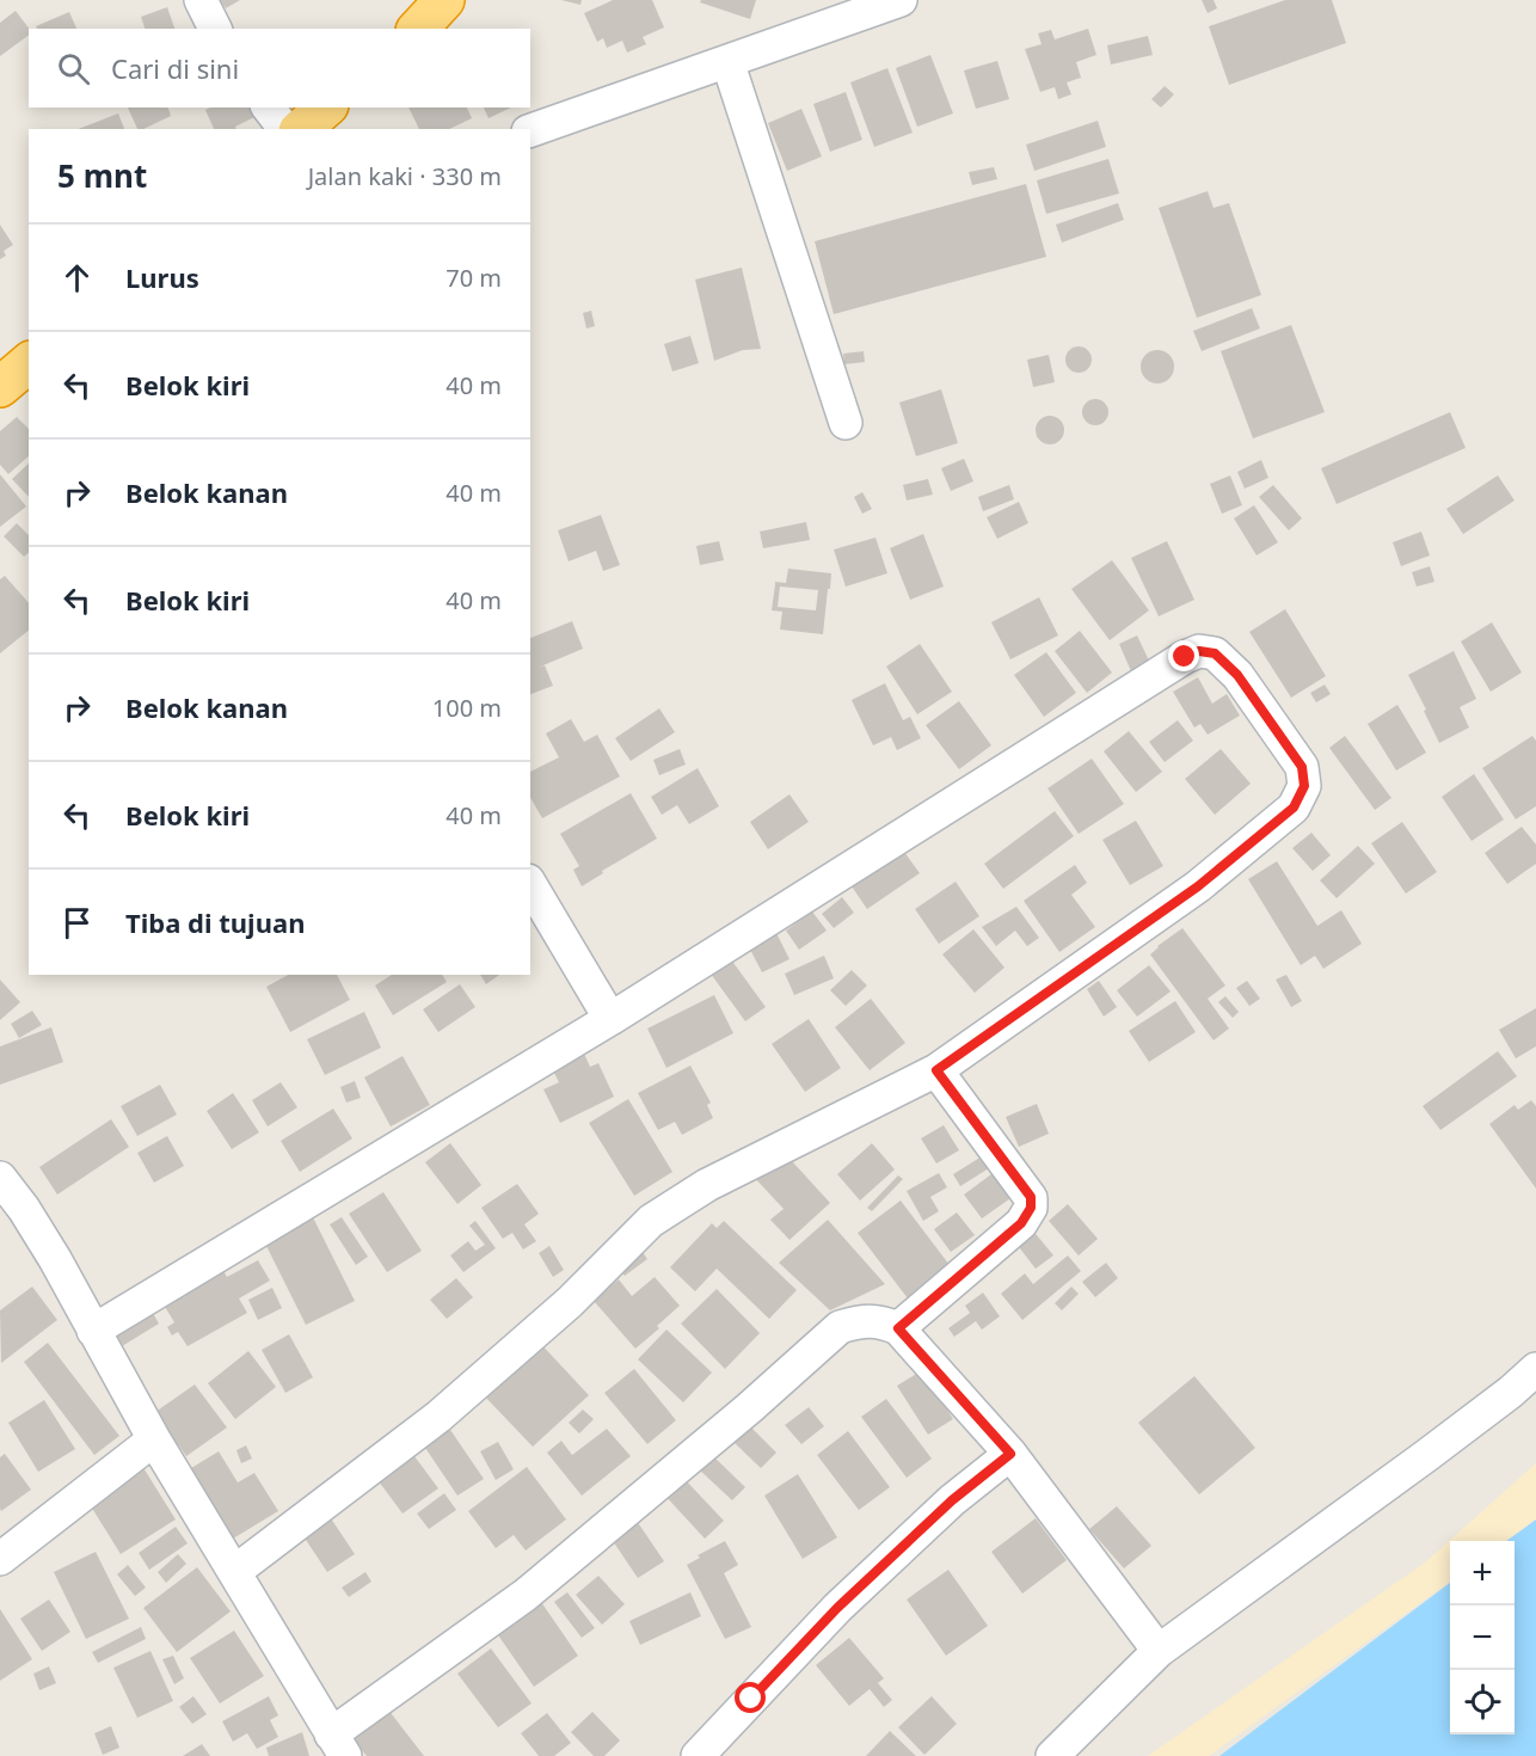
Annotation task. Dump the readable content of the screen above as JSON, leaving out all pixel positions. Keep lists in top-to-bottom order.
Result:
{
  "page": {
    "search": "Cari di sini",
    "heading": ["5 mnt", "Jalan kaki · 330 m"],
    "list": [
      ["Lurus", "70 m"],
      ["Belok kiri", "40 m"],
      ["Belok kanan", "40 m"],
      ["Belok kiri", "40 m"],
      ["Belok kanan", "100 m"],
      ["Belok kiri", "40 m"],
      "Tiba di tujuan"
    ],
    "map_buttons": ["+", "−"]
  }
}
